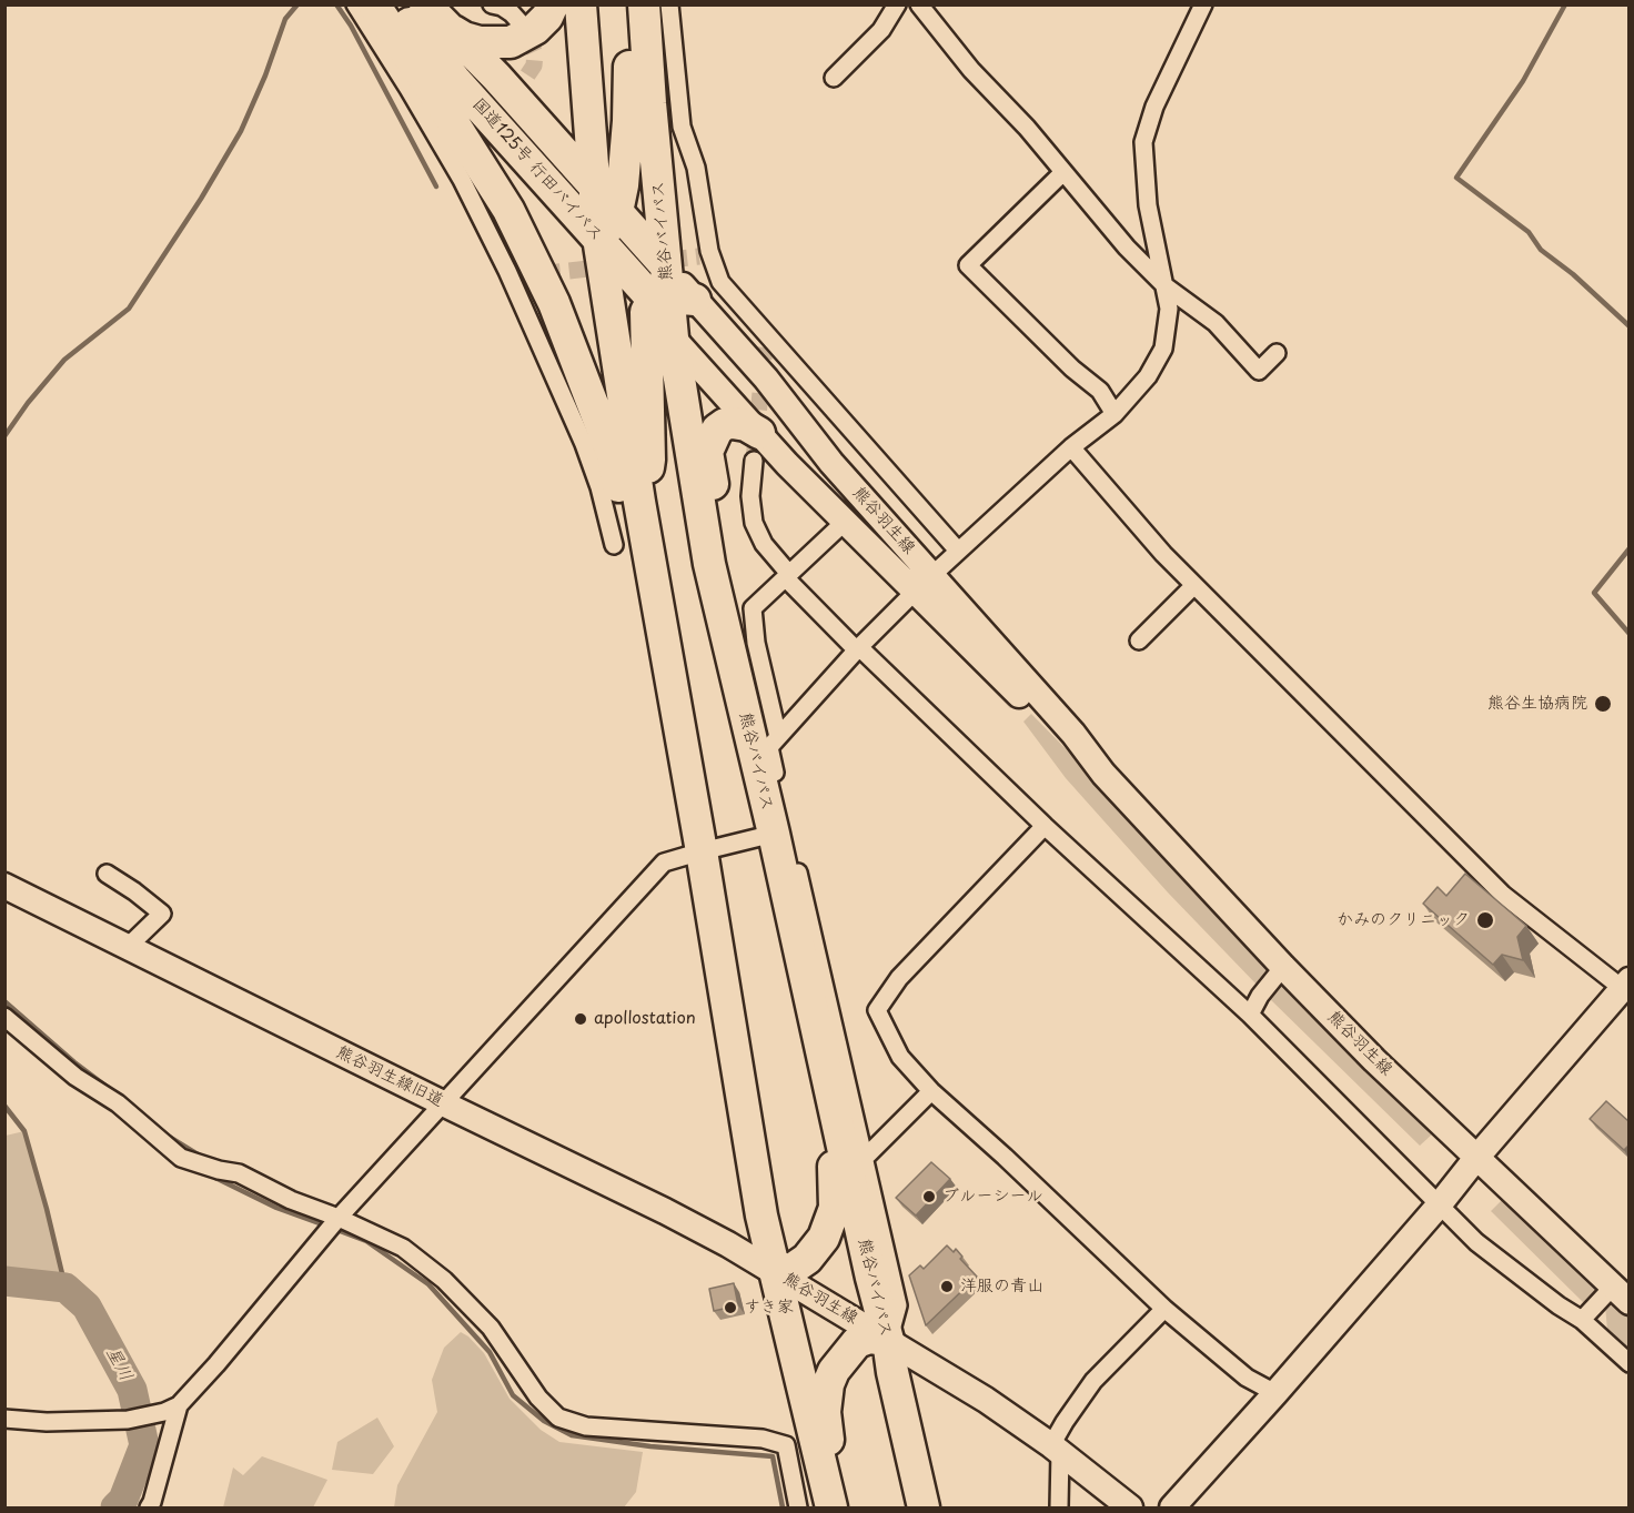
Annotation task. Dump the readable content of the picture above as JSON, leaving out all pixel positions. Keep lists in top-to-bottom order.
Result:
{
  "streets": {
    "highway": ["国道125号 行田バイパス", "熊谷バイパス"],
    "main road": ["熊谷羽生線", "熊谷羽生線旧道"]
  },
  "crossings": [
    ["国道125号 行田バイパス", "熊谷バイパス"],
    ["国道125号 行田バイパス", "熊谷羽生線"],
    ["熊谷バイパス", "熊谷羽生線"],
    ["熊谷羽生線", "熊谷羽生線旧道"]
  ],
  "water": ["星川"],
  "places": [
    "熊谷生協病院",
    "かみのクリニック",
    "apollostation",
    "ブルーシール",
    "洋服の青山",
    "すき家"
  ]
}
